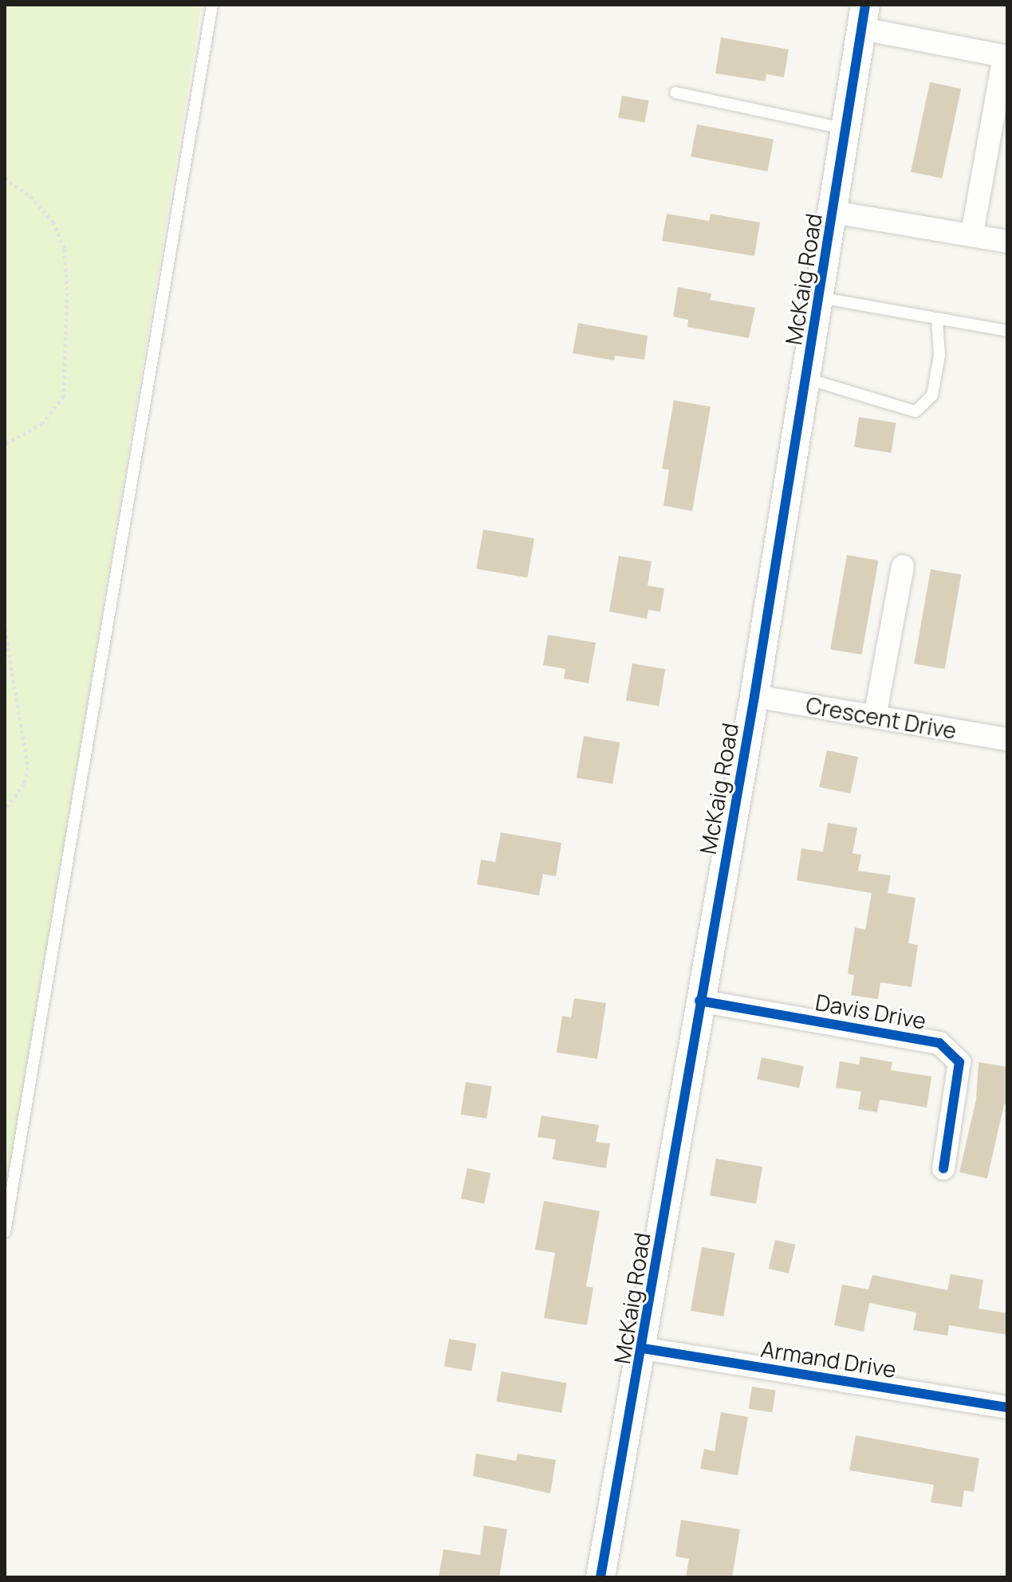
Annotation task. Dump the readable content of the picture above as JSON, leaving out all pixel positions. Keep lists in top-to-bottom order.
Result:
{
  "streets": {
    "street": [
      "McKaig Road",
      "Crescent Drive",
      "Davis Drive",
      "Armand Drive"
    ]
  },
  "crossings": [
    ["McKaig Road", "Crescent Drive"],
    ["McKaig Road", "Davis Drive"],
    ["McKaig Road", "Armand Drive"]
  ]
}
